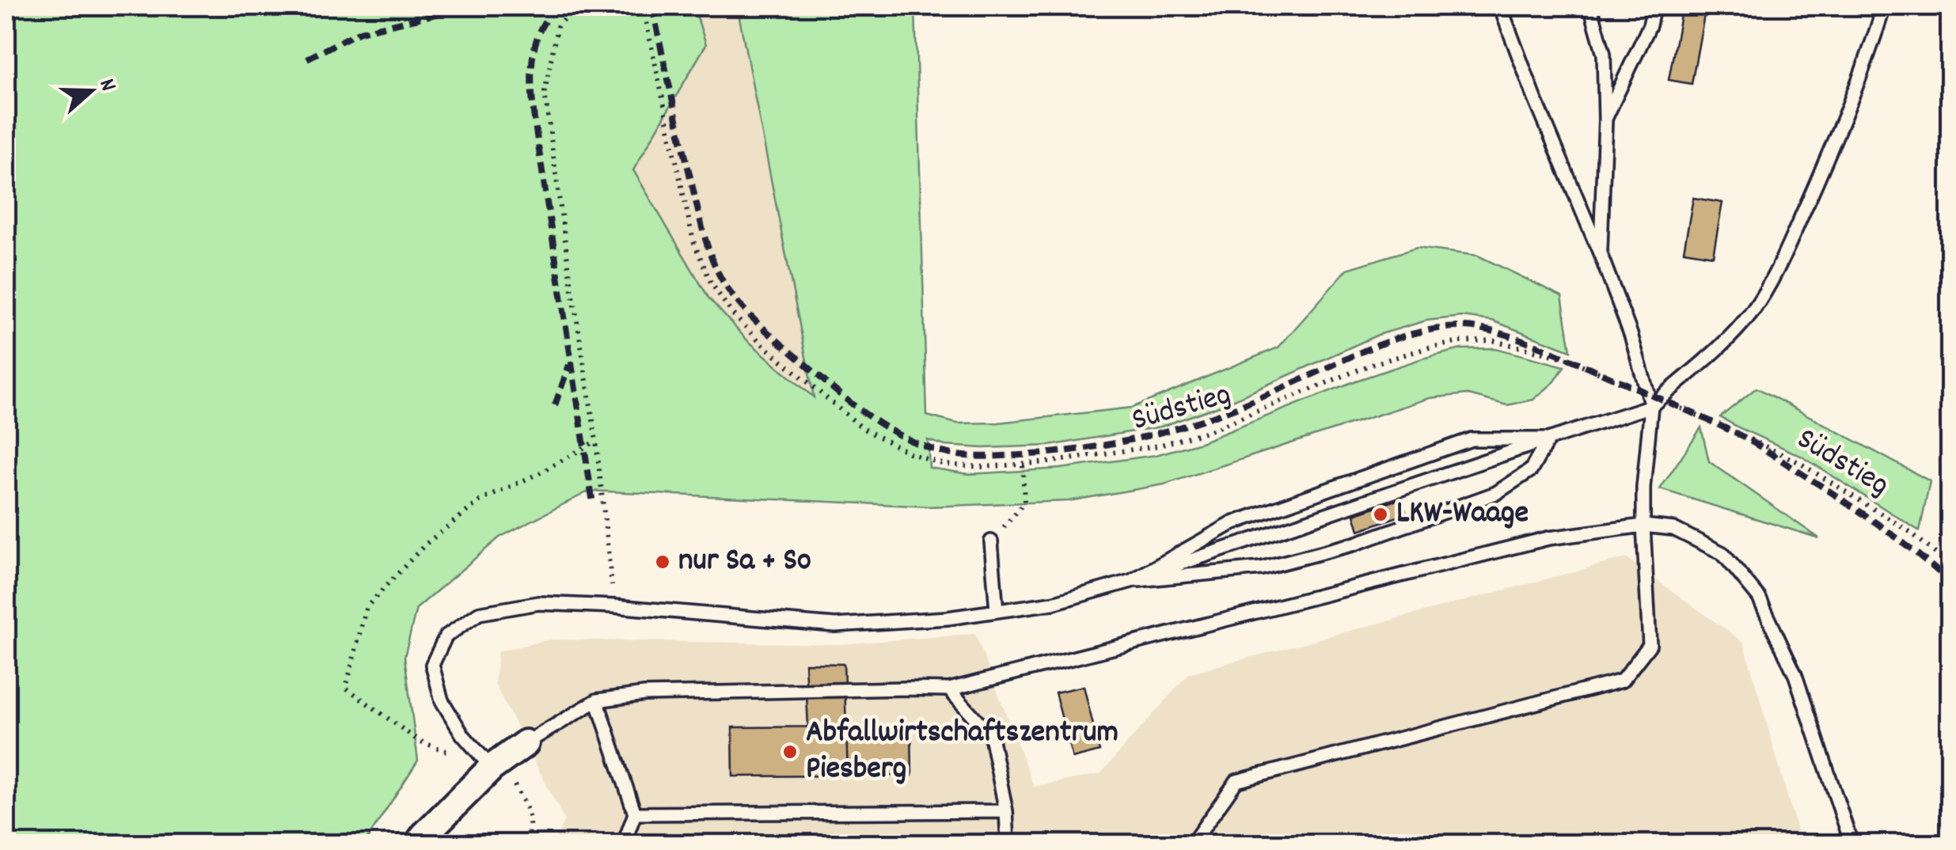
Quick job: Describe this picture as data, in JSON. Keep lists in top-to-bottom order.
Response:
{
  "streets": {
    "path": ["Südstieg"]
  },
  "places": ["LKW-Waage", "nur Sa + So", "Abfallwirtschaftszentrum Piesberg"],
  "north": "right"
}
